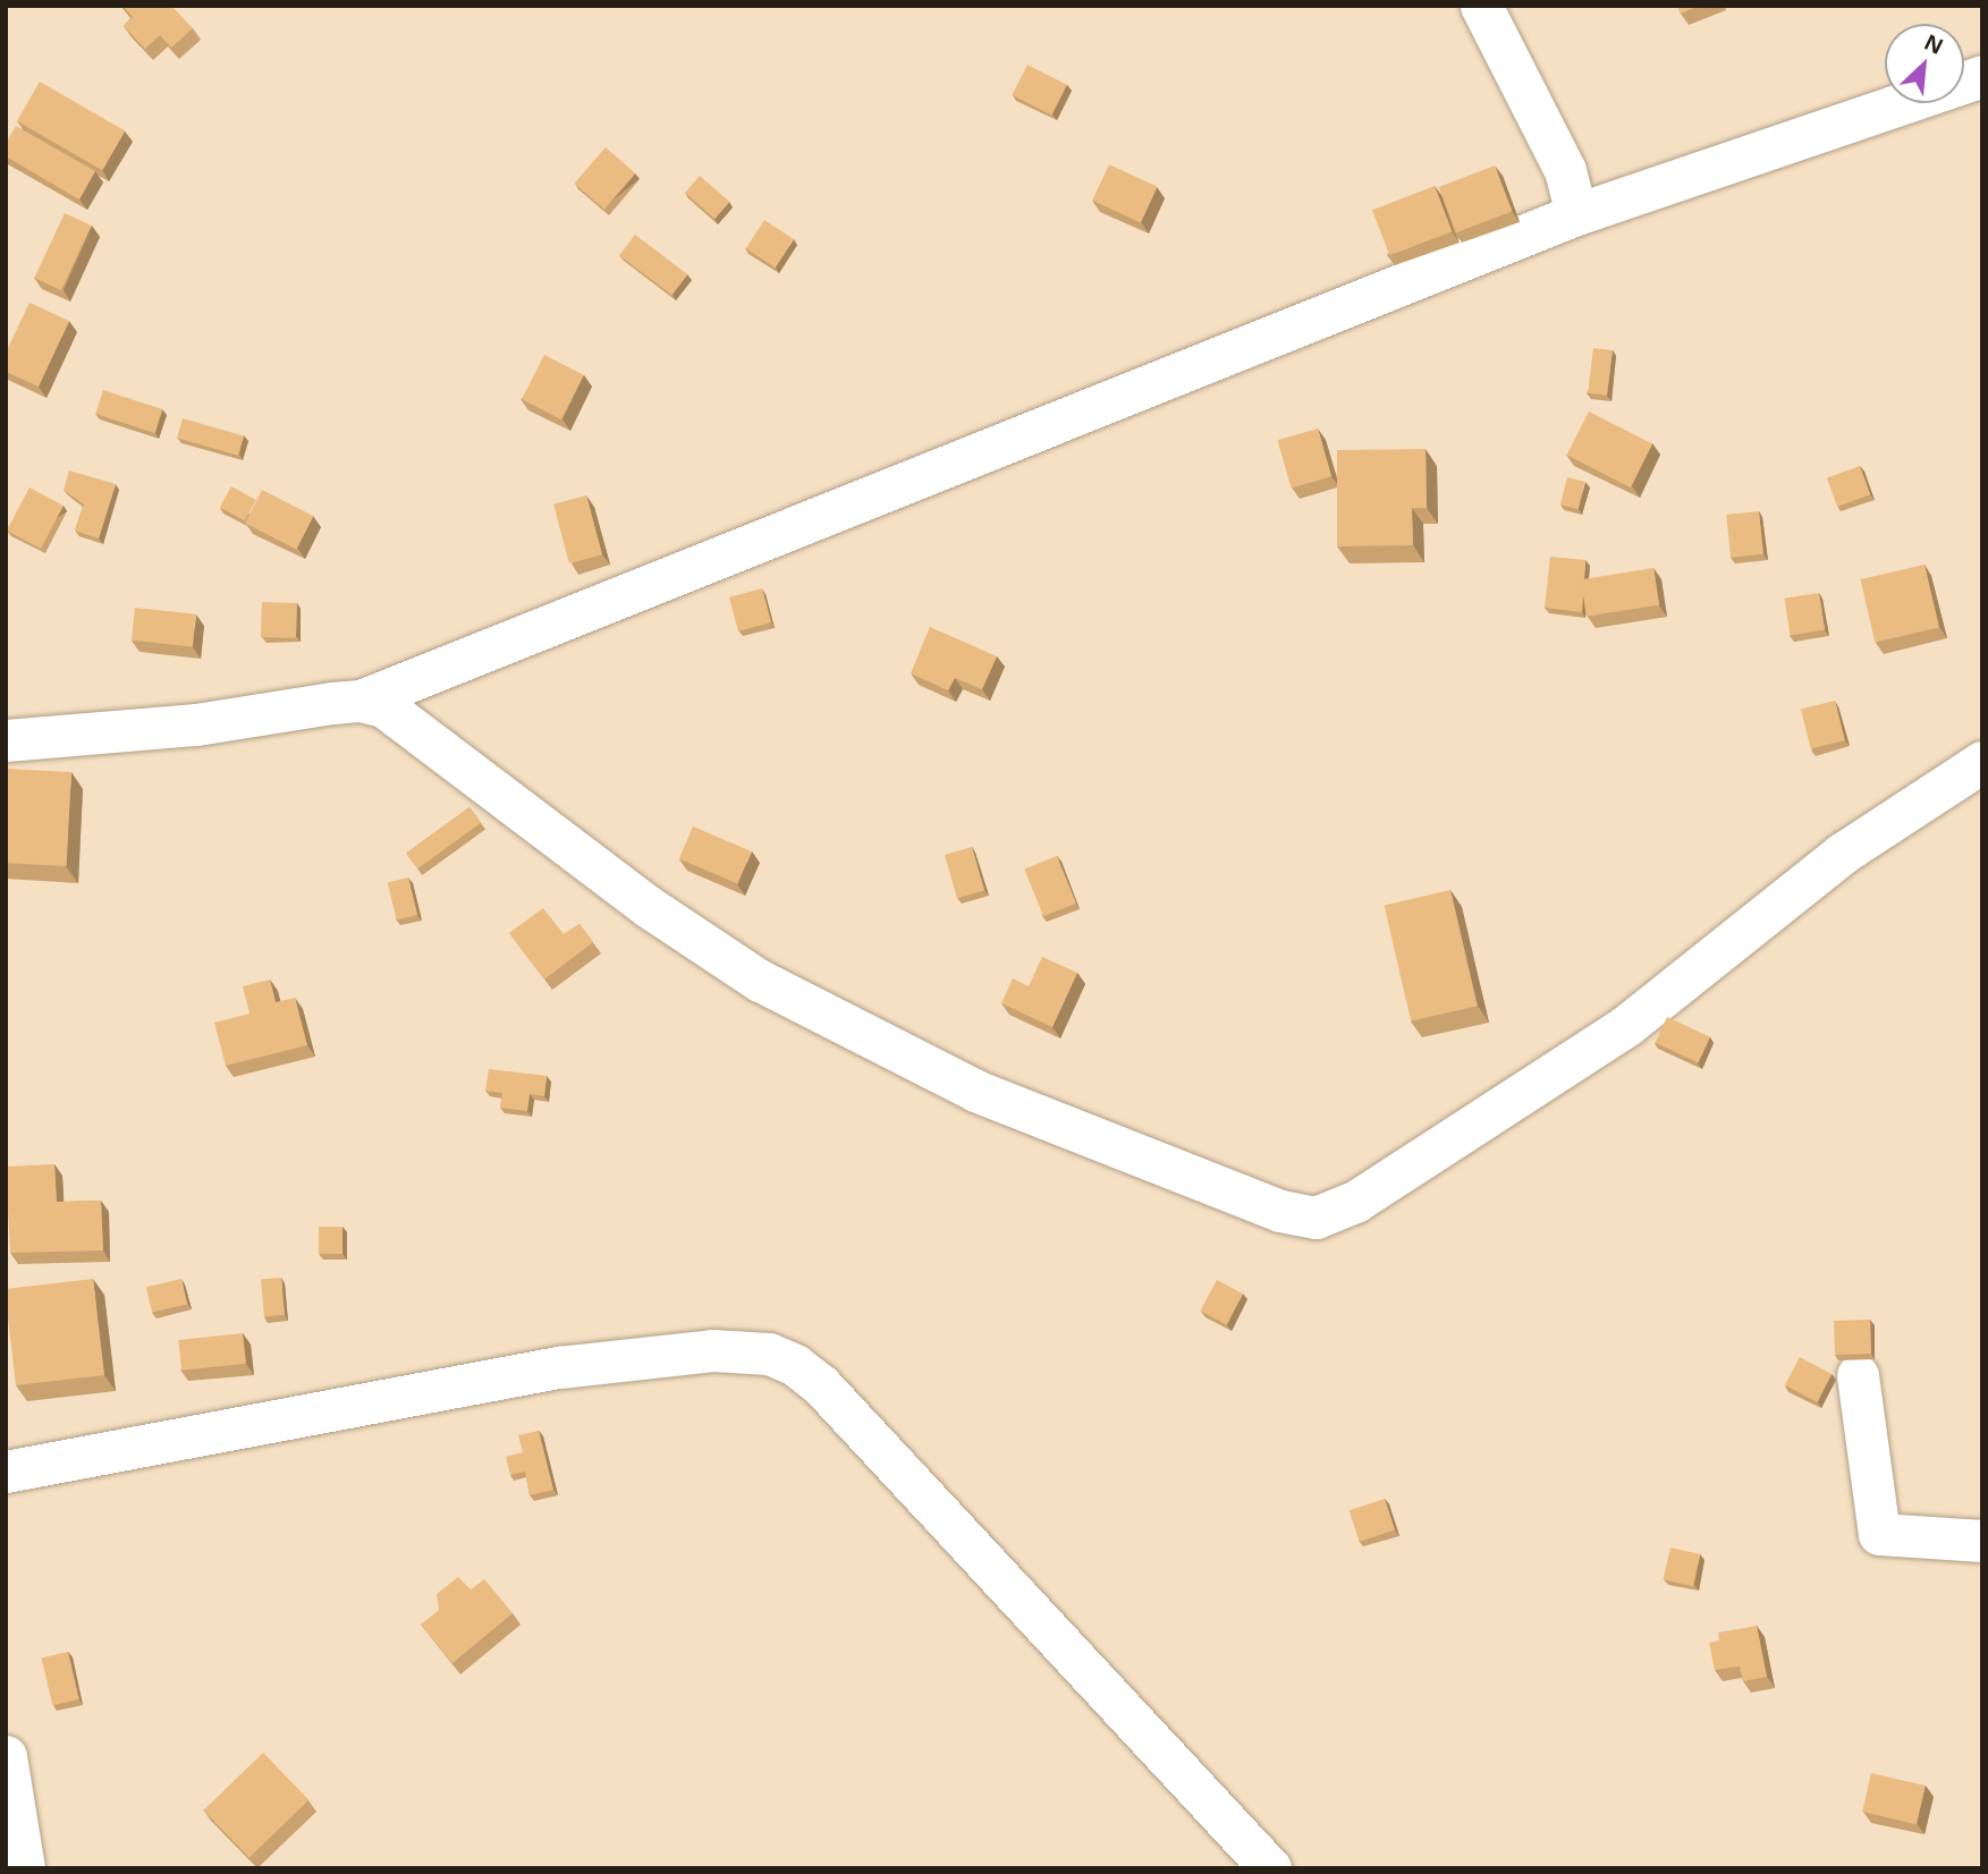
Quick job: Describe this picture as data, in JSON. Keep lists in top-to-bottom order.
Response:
{
  "north": "top right"
}
